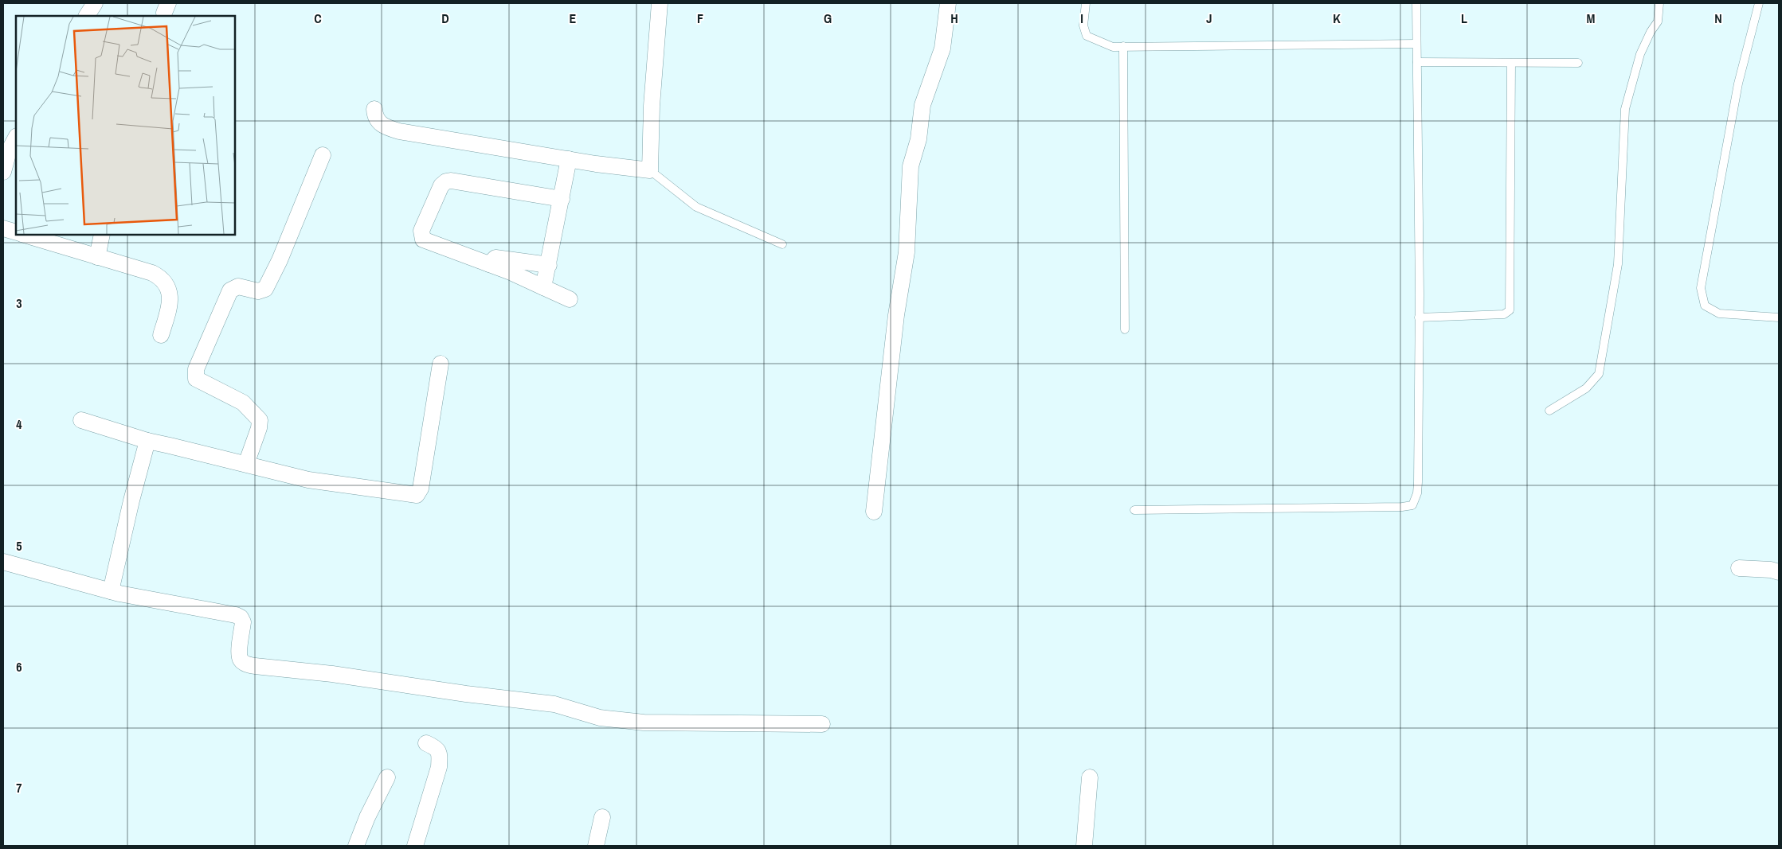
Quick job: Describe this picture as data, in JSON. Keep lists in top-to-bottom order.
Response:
{
  "grid": {
    "columns": [
      "C",
      "D",
      "E",
      "F",
      "G",
      "H",
      "I",
      "J",
      "K",
      "L",
      "M",
      "N"
    ],
    "rows": [
      "3",
      "4",
      "5",
      "6",
      "7"
    ]
  }
}
